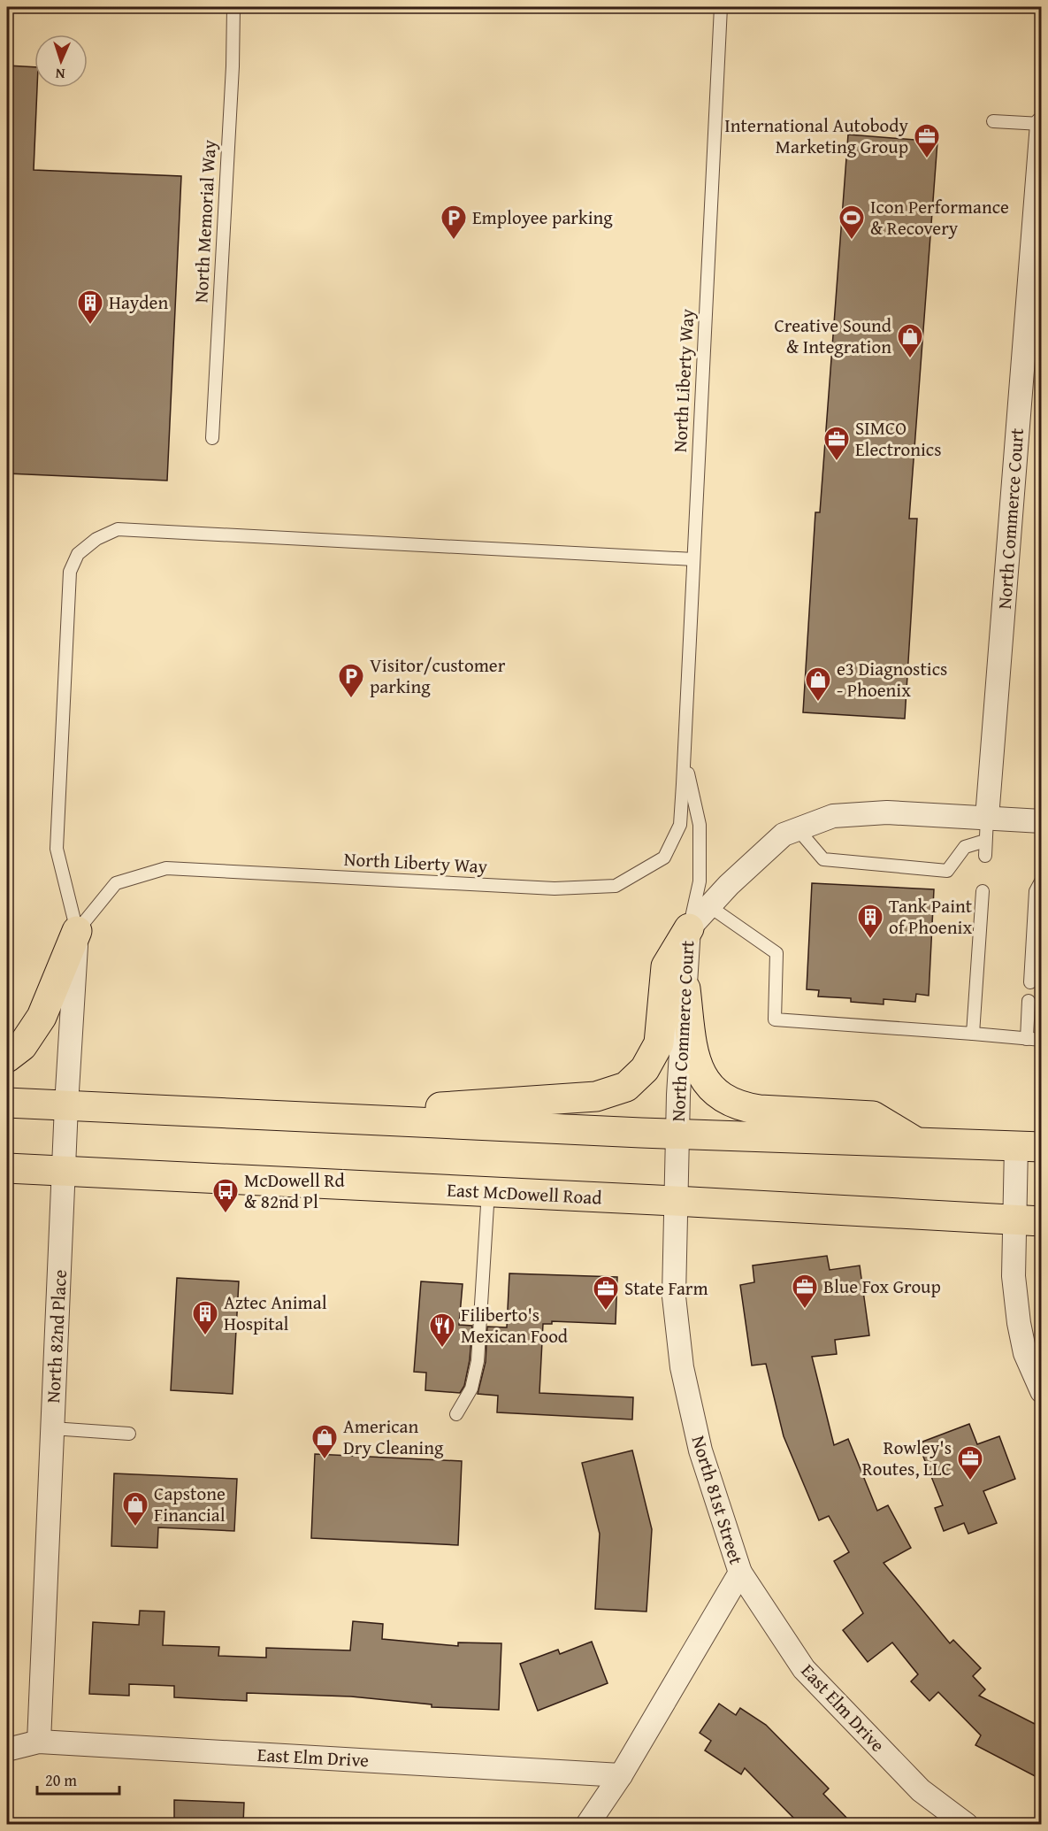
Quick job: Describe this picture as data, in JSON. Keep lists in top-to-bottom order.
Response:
{
  "streets": {
    "main road": ["East McDowell Road"],
    "street": [
      "North Commerce Court",
      "North 82nd Place",
      "North 81st Street",
      "East Elm Drive"
    ],
    "lane": ["North Memorial Way", "North Liberty Way"]
  },
  "crossings": [
    ["North Liberty Way", "North Commerce Court"],
    ["North Liberty Way", "North 82nd Place"],
    ["North Commerce Court", "North 81st Street"],
    ["East McDowell Road", "North 82nd Place"],
    ["East McDowell Road", "North 81st Street"],
    ["North 82nd Place", "East Elm Drive"],
    ["North 81st Street", "East Elm Drive"]
  ],
  "places": {
    "office": [
      "International Autobody Marketing Group",
      "SIMCO Electronics",
      "Blue Fox Group",
      "State Farm",
      "Rowley's Routes, LLC"
    ],
    "parking": ["Employee parking", "Visitor/customer parking"],
    "sports": ["Icon Performance & Recovery"],
    "building": ["Hayden", "Tank Paint of Phoenix", "Aztec Animal Hospital"],
    "shop": [
      "Creative Sound & Integration",
      "e3 Diagnostics - Phoenix",
      "American Dry Cleaning",
      "Capstone Financial"
    ],
    "bus stop": ["McDowell Rd & 82nd Pl"],
    "restaurant": ["Filiberto's Mexican Food"]
  },
  "scale_bar": "20 m",
  "north": "bottom"
}
